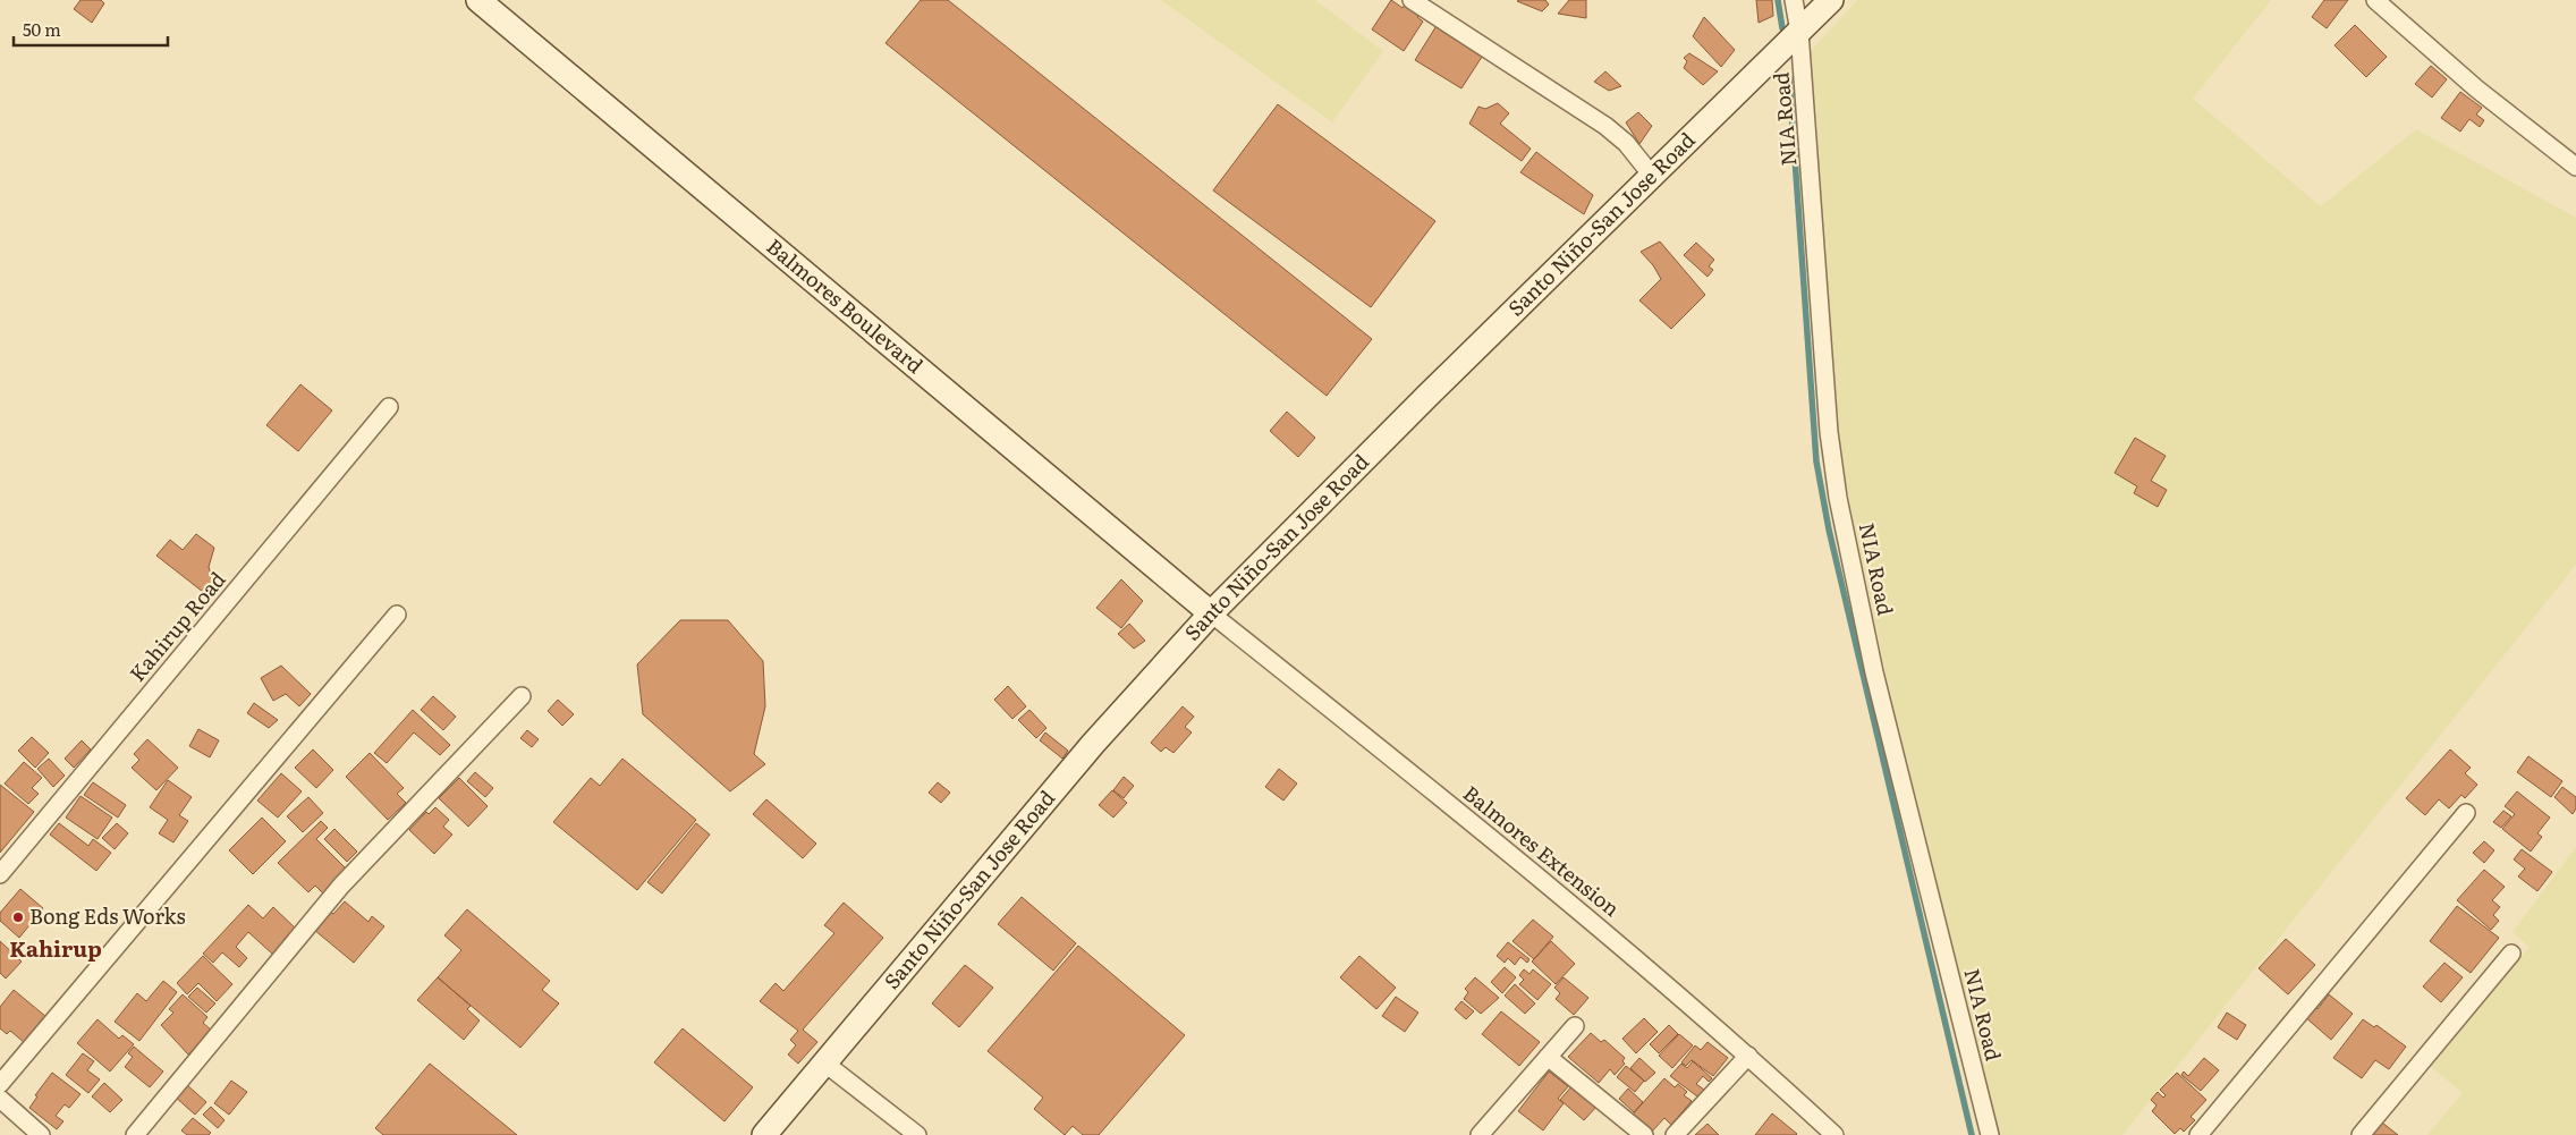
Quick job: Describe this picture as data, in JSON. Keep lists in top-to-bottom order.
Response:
{
  "streets": {
    "main road": ["Santo Niño-San Jose Road", "Balmores Boulevard"],
    "street": ["NIA Road", "Kahirup Road", "Balmores Extension"]
  },
  "crossings": [
    ["NIA Road", "Santo Niño-San Jose Road"],
    ["Santo Niño-San Jose Road", "Balmores Boulevard"],
    ["Santo Niño-San Jose Road", "Balmores Extension"],
    ["Balmores Boulevard", "Balmores Extension"]
  ],
  "districts": ["Kahirup"],
  "places": ["Bong Eds Works"],
  "scale_bar": "50 m"
}
